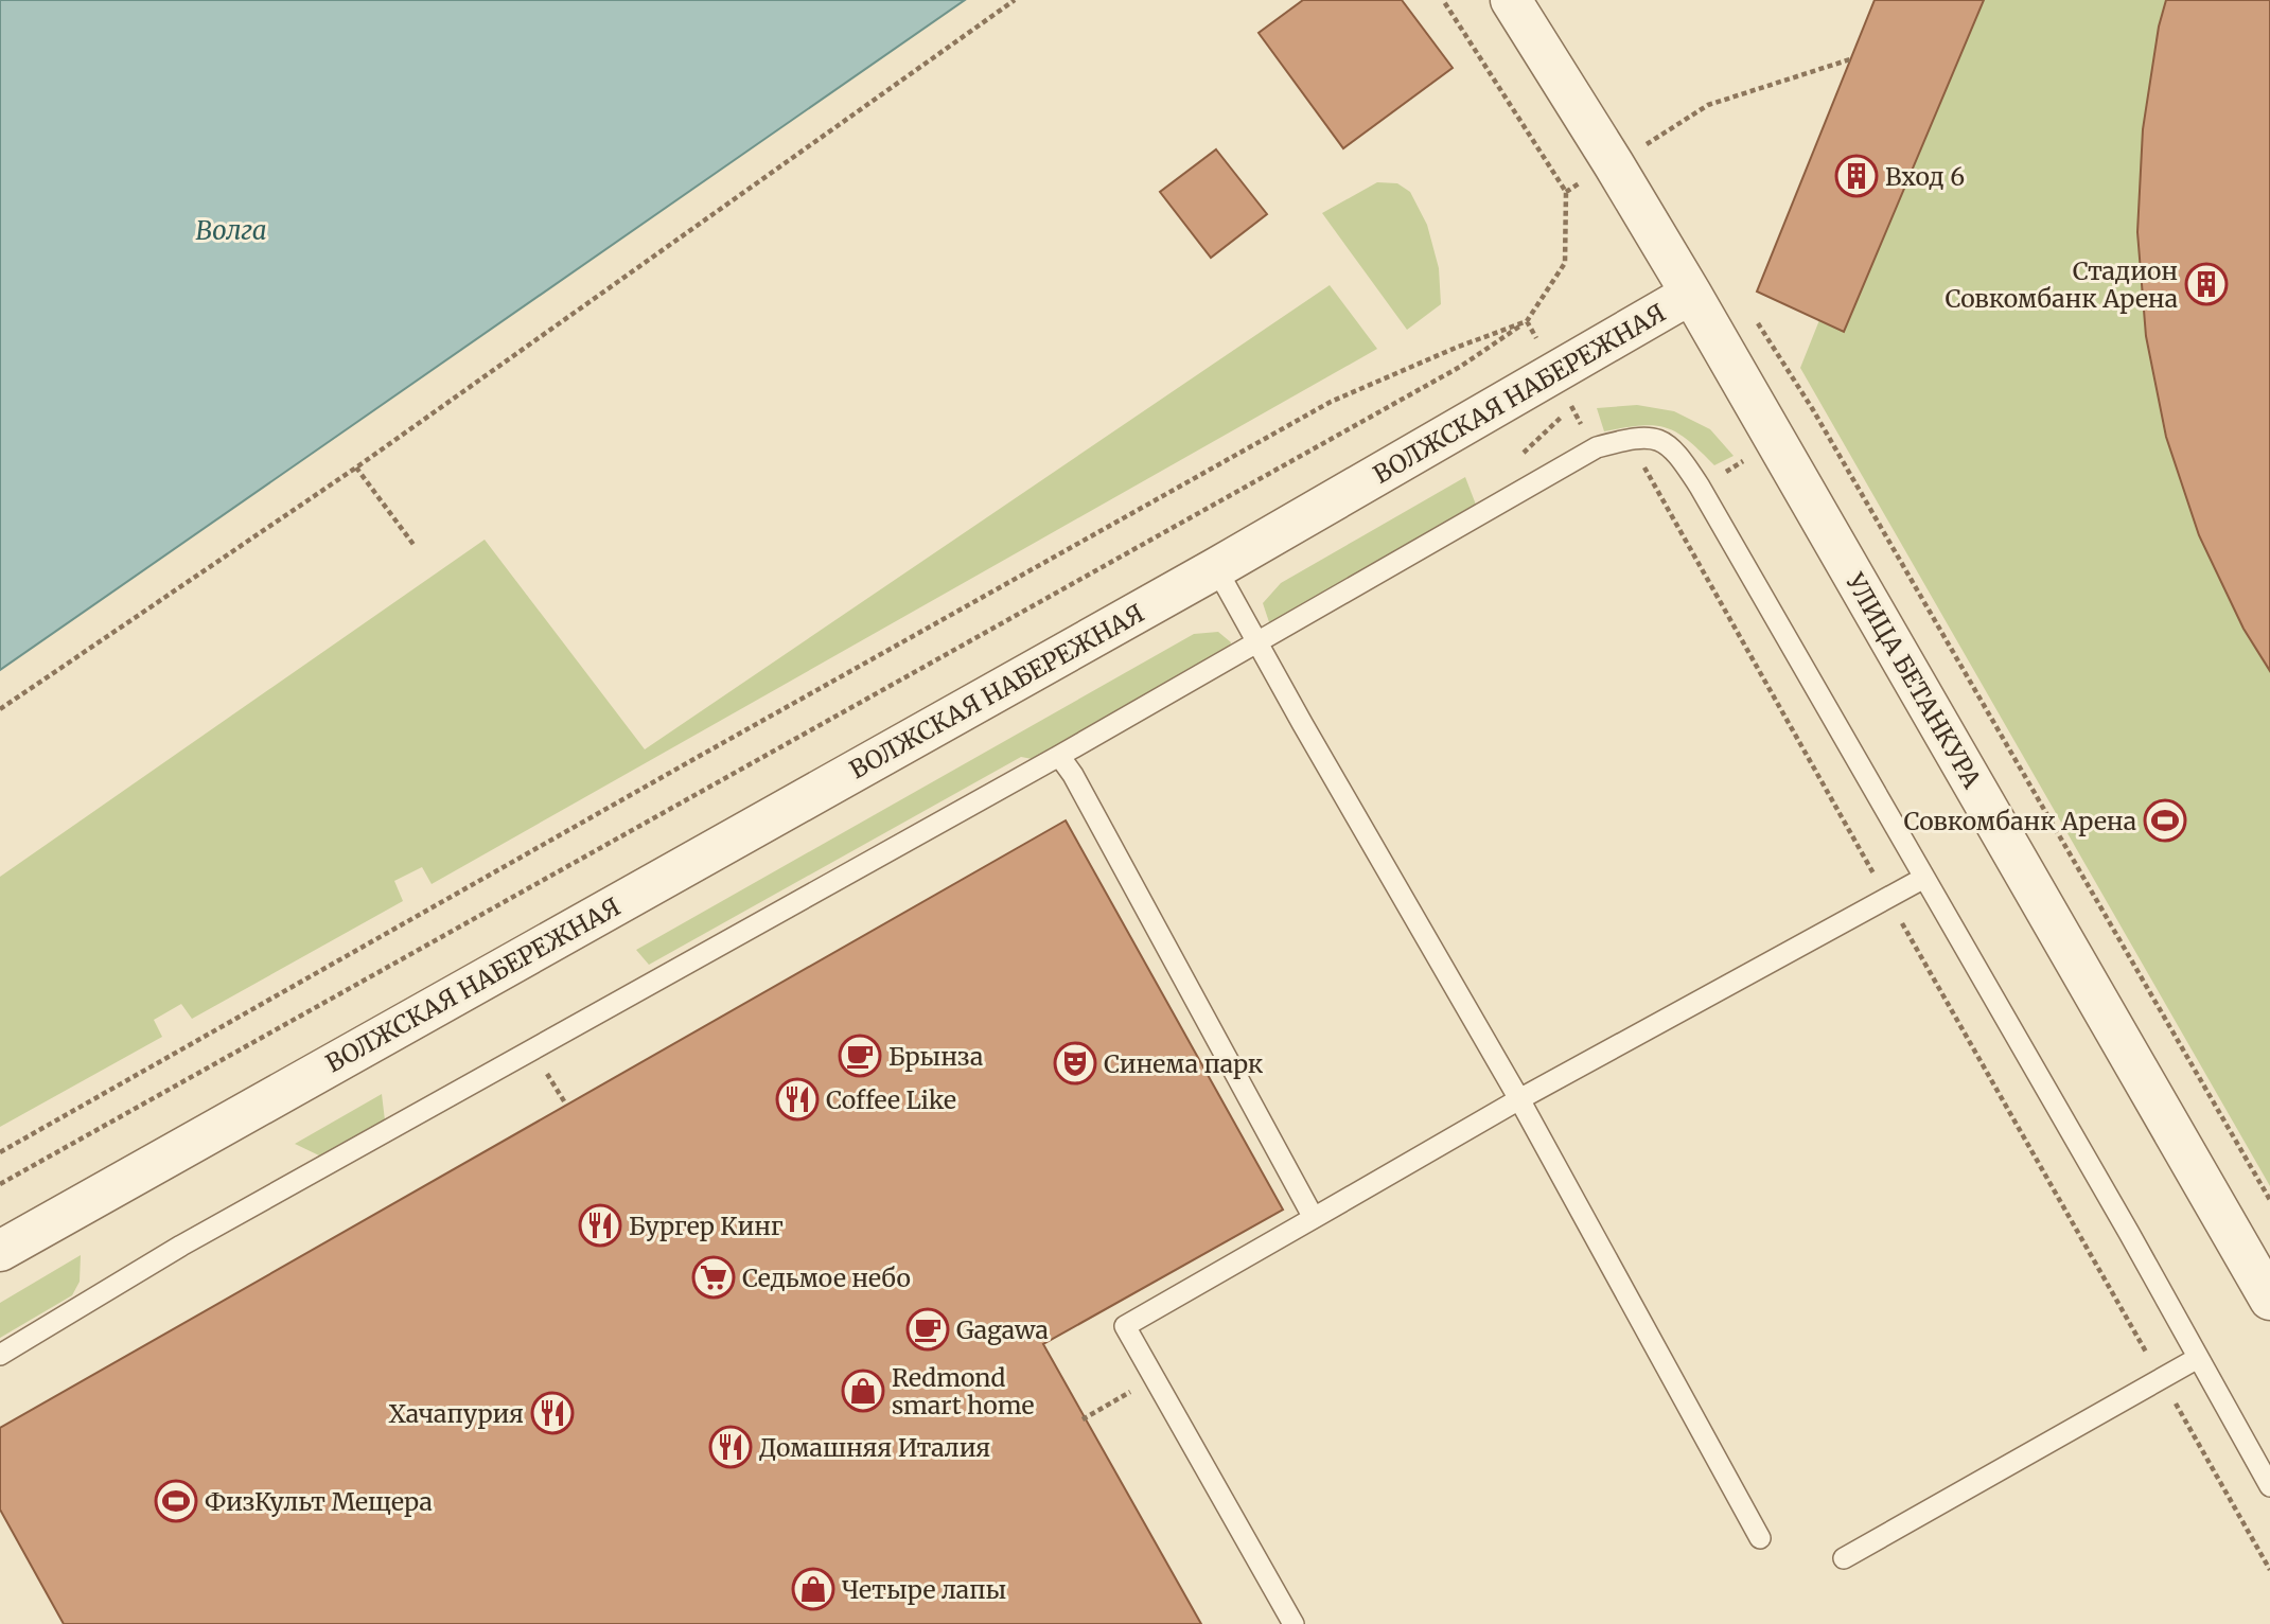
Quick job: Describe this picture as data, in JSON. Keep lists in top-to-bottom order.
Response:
{
  "streets": {
    "street": ["ВОЛЖСКАЯ НАБЕРЕЖНАЯ", "УЛИЦА БЕТАНКУРА"]
  },
  "crossings": [
    ["ВОЛЖСКАЯ НАБЕРЕЖНАЯ", "УЛИЦА БЕТАНКУРА"]
  ],
  "water": ["Волга"],
  "places": {
    "building": ["Вход 6", "Стадион Совкомбанк Арена"],
    "sports": ["Совкомбанк Арена", "ФизКульт Мещера"],
    "cafe": ["Брынза", "Gagawa"],
    "theatre": ["Синема парк"],
    "restaurant": [
      "Coffee Like",
      "Бургер Кинг",
      "Хачапурия",
      "Домашняя Италия"
    ],
    "supermarket": ["Седьмое небо"],
    "shop": ["Redmond smart home", "Четыре лапы"]
  }
}
